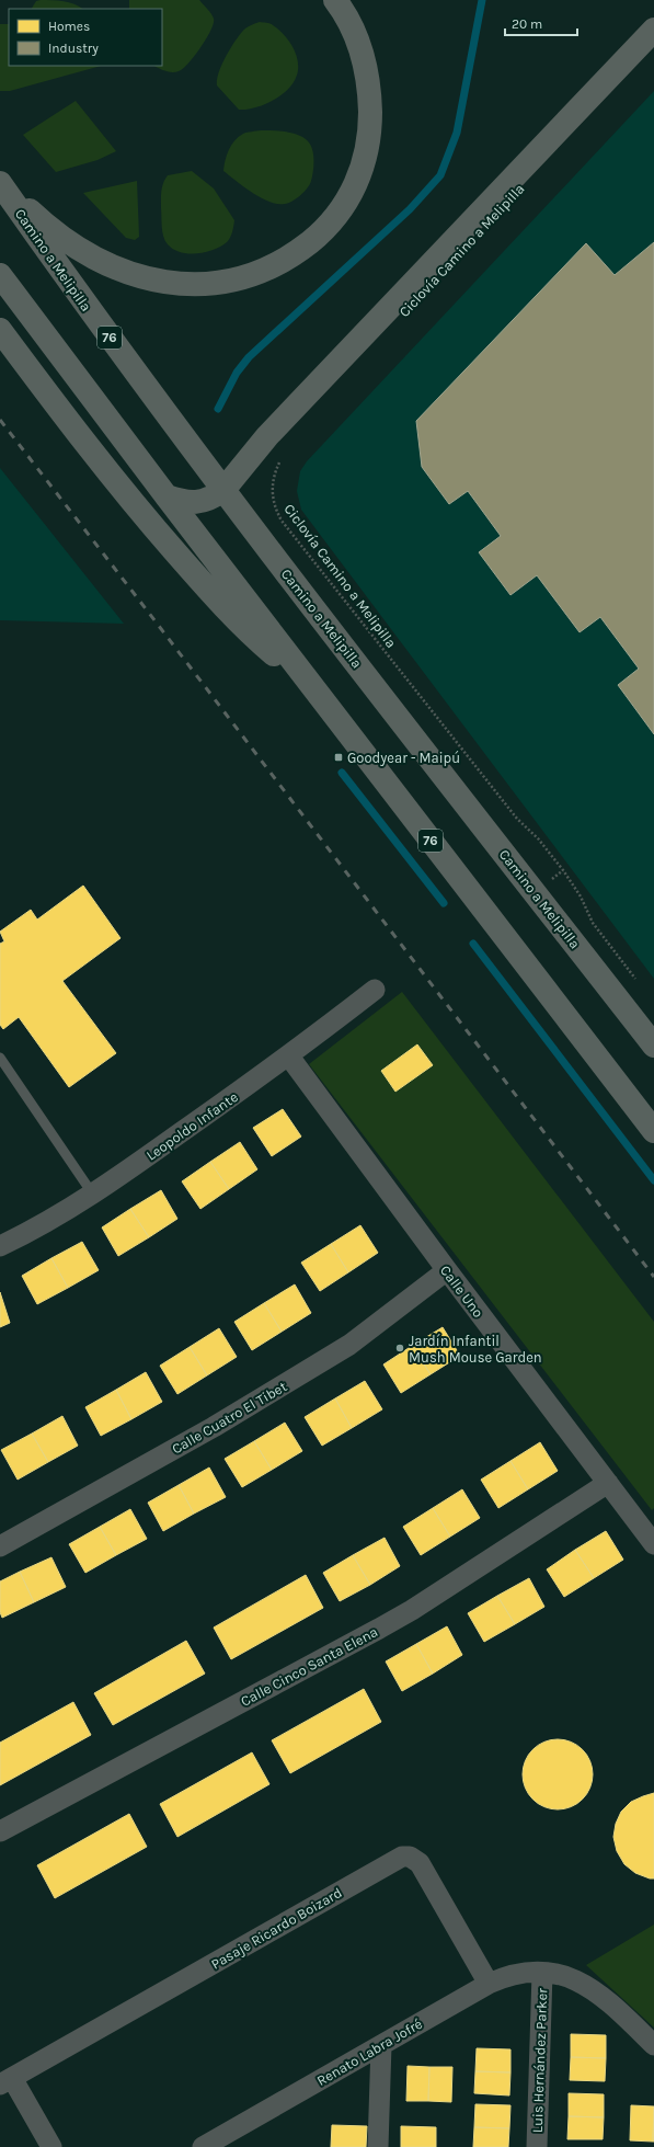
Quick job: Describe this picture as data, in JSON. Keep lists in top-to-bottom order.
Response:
{
  "streets": {
    "main road": ["Camino a Melipilla", "76"],
    "street": [
      "Leopoldo Infante",
      "Calle Uno",
      "Calle Cuatro El Tibet",
      "Calle Cinco Santa Elena",
      "Pasaje Ricardo Boizard",
      "Renato Labra Jofré",
      "Luis Hernández Parker"
    ],
    "path": ["Ciclovía Camino a Melipilla"]
  },
  "crossings": [
    ["Leopoldo Infante", "Calle Uno"],
    ["Calle Uno", "Calle Cuatro El Tibet"],
    ["Calle Uno", "Calle Cinco Santa Elena"],
    ["Pasaje Ricardo Boizard", "Renato Labra Jofré"],
    ["Renato Labra Jofré", "Luis Hernández Parker"]
  ],
  "places": {
    "transit": ["Goodyear - Maipú"],
    "other": ["Jardín Infantil Mush Mouse Garden"]
  },
  "legend": ["Homes", "Industry"],
  "scale_bar": "20 m"
}
